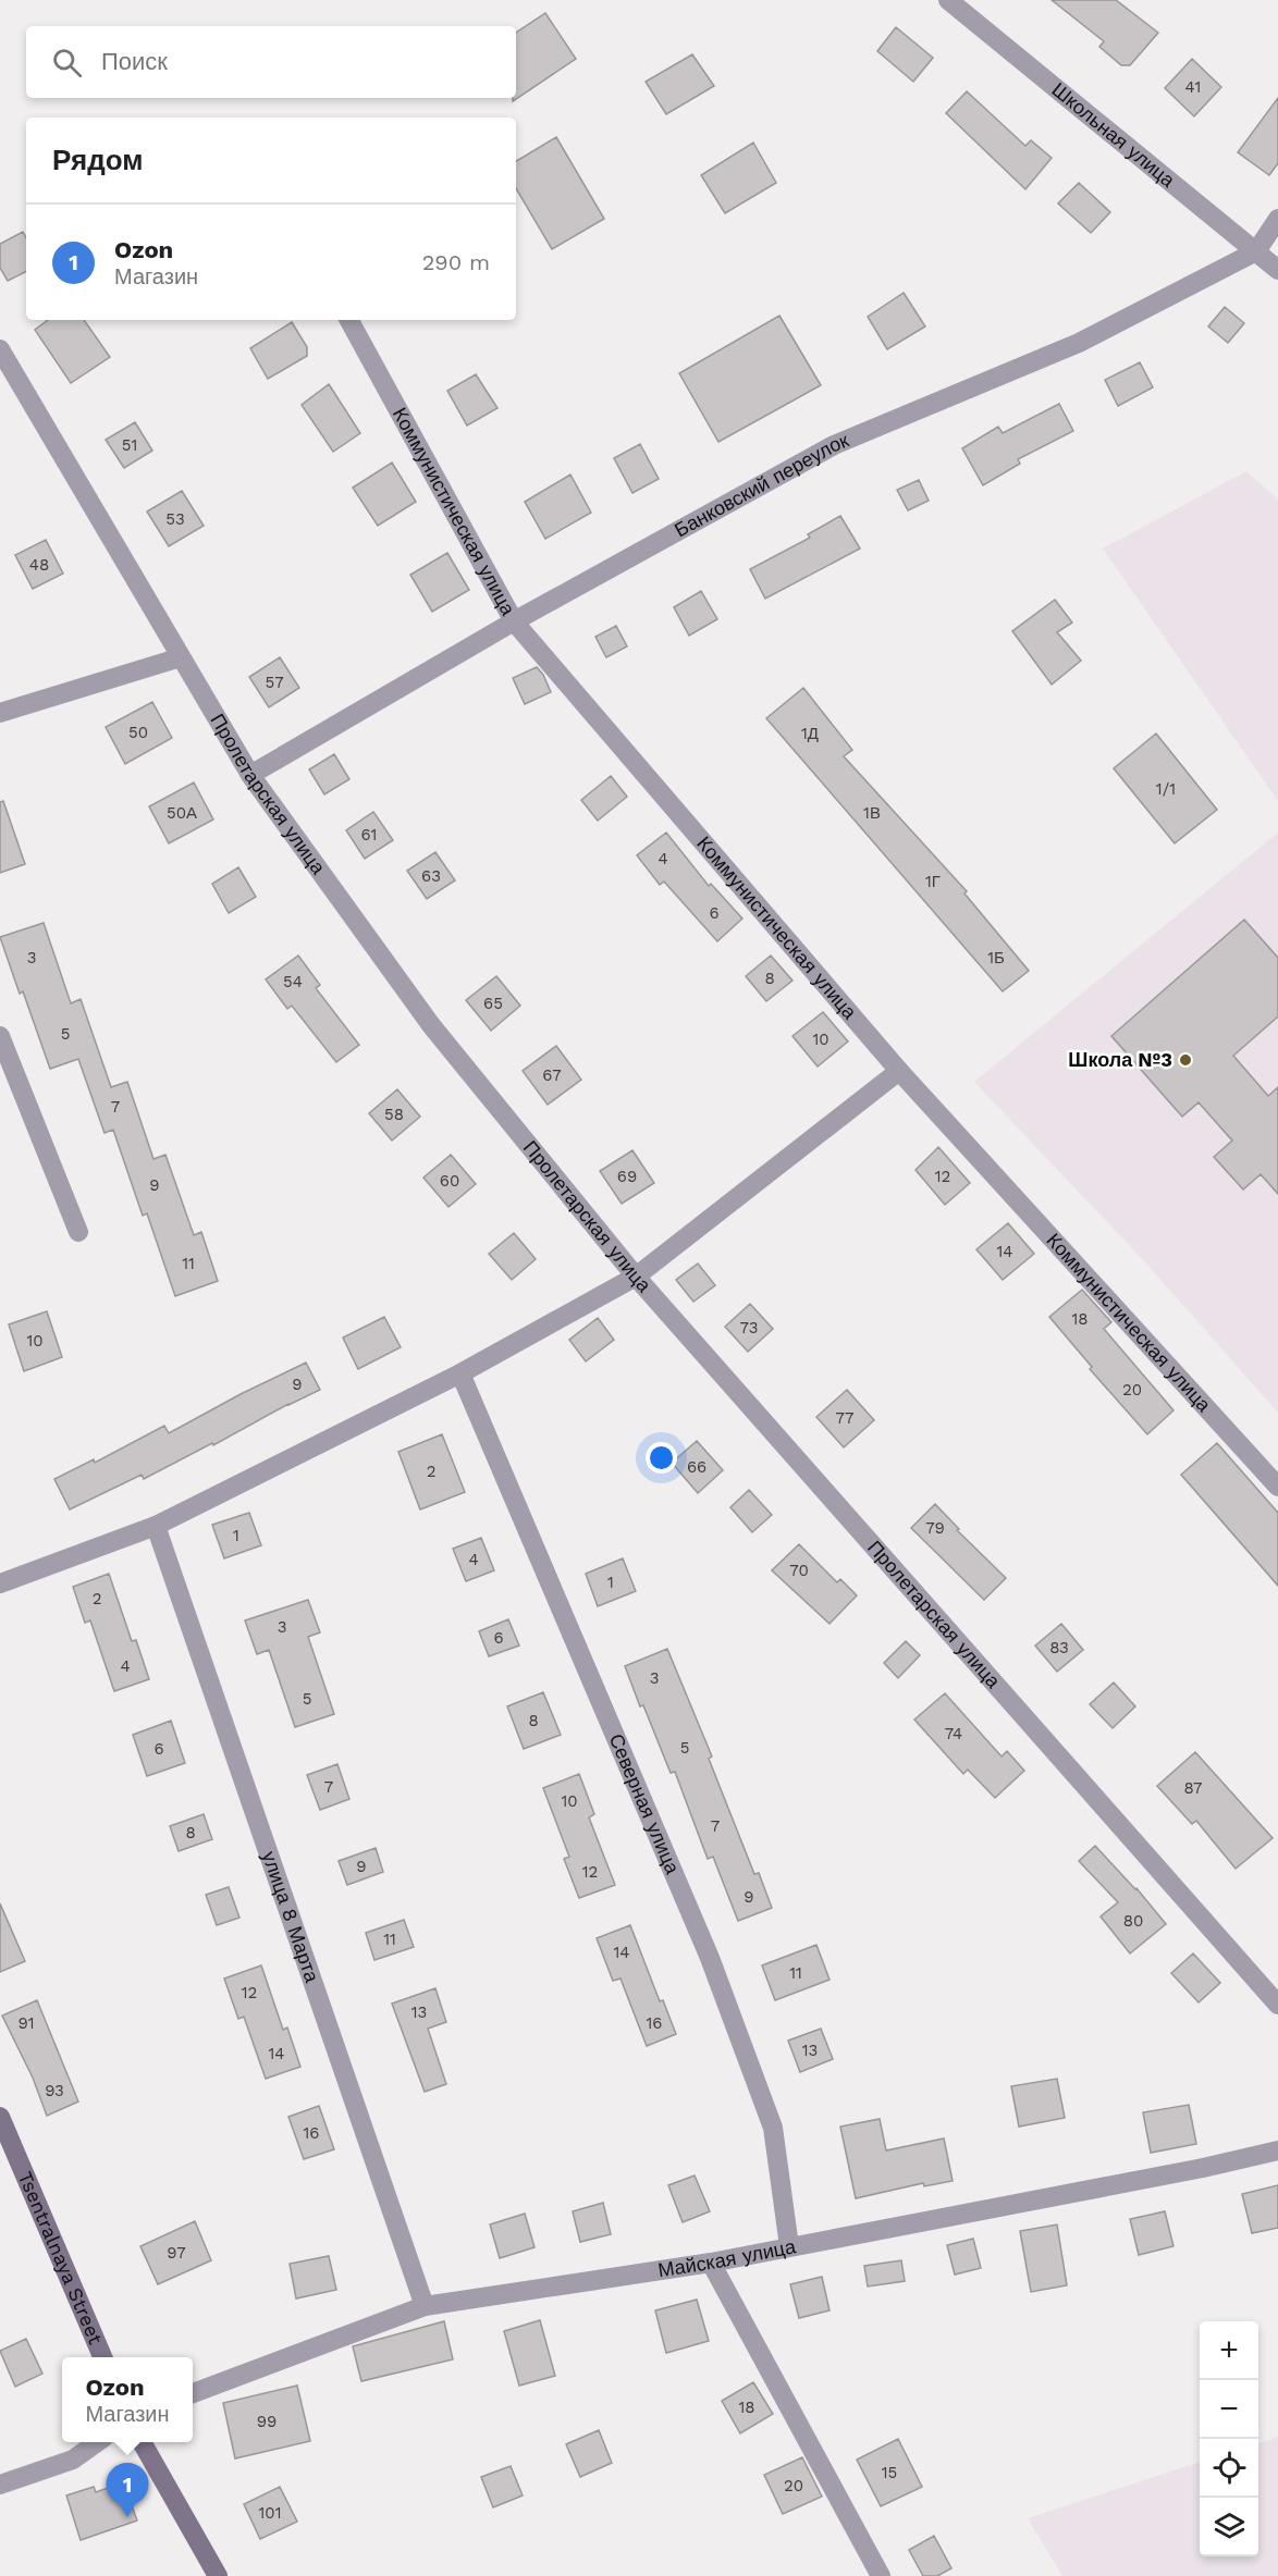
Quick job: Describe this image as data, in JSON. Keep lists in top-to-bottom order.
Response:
{
  "streets": {
    "main road": ["Tsentralnaya Street"],
    "street": [
      "Школьная улица",
      "Банковский переулок",
      "Коммунистическая улица",
      "Пролетарская улица",
      "Северная улица",
      "улица 8 Марта",
      "Майская улица"
    ]
  },
  "crossings": [
    ["Школьная улица", "Банковский переулок"],
    ["Банковский переулок", "Коммунистическая улица"],
    ["Банковский переулок", "Пролетарская улица"],
    ["Северная улица", "Майская улица"],
    ["улица 8 Марта", "Майская улица"]
  ],
  "places": ["Школа №3"],
  "house_numbers": [
    "41",
    "51",
    "53",
    "48",
    "57",
    "50",
    "1Д",
    "1/1",
    "50А",
    "1В",
    "61",
    "4",
    "63",
    "1Г",
    "6",
    "3",
    "1Б",
    "8",
    "54",
    "65",
    "5",
    "10",
    "67",
    "7",
    "58",
    "69",
    "12",
    "60",
    "9",
    "14",
    "11",
    "18",
    "73",
    "10",
    "9",
    "20",
    "77",
    "66",
    "2",
    "79",
    "1",
    "4",
    "70",
    "1",
    "2",
    "3",
    "6",
    "83",
    "4",
    "3",
    "5",
    "8",
    "74",
    "5",
    "6",
    "7",
    "87",
    "10",
    "7",
    "8",
    "9",
    "12",
    "9",
    "80",
    "11",
    "14",
    "11",
    "12",
    "13",
    "91",
    "16",
    "13",
    "14",
    "93",
    "16",
    "97",
    "18",
    "99",
    "15",
    "20",
    "101"
  ],
  "page": {
    "search": "Поиск",
    "heading": "Рядом",
    "list": [
      {
        "mark": "1",
        "name": "Ozon",
        "note": "Магазин",
        "value": "290 m"
      }
    ],
    "map_buttons": ["+", "−"],
    "popup": ["Ozon", "Магазин"],
    "pins": "1"
  }
}
